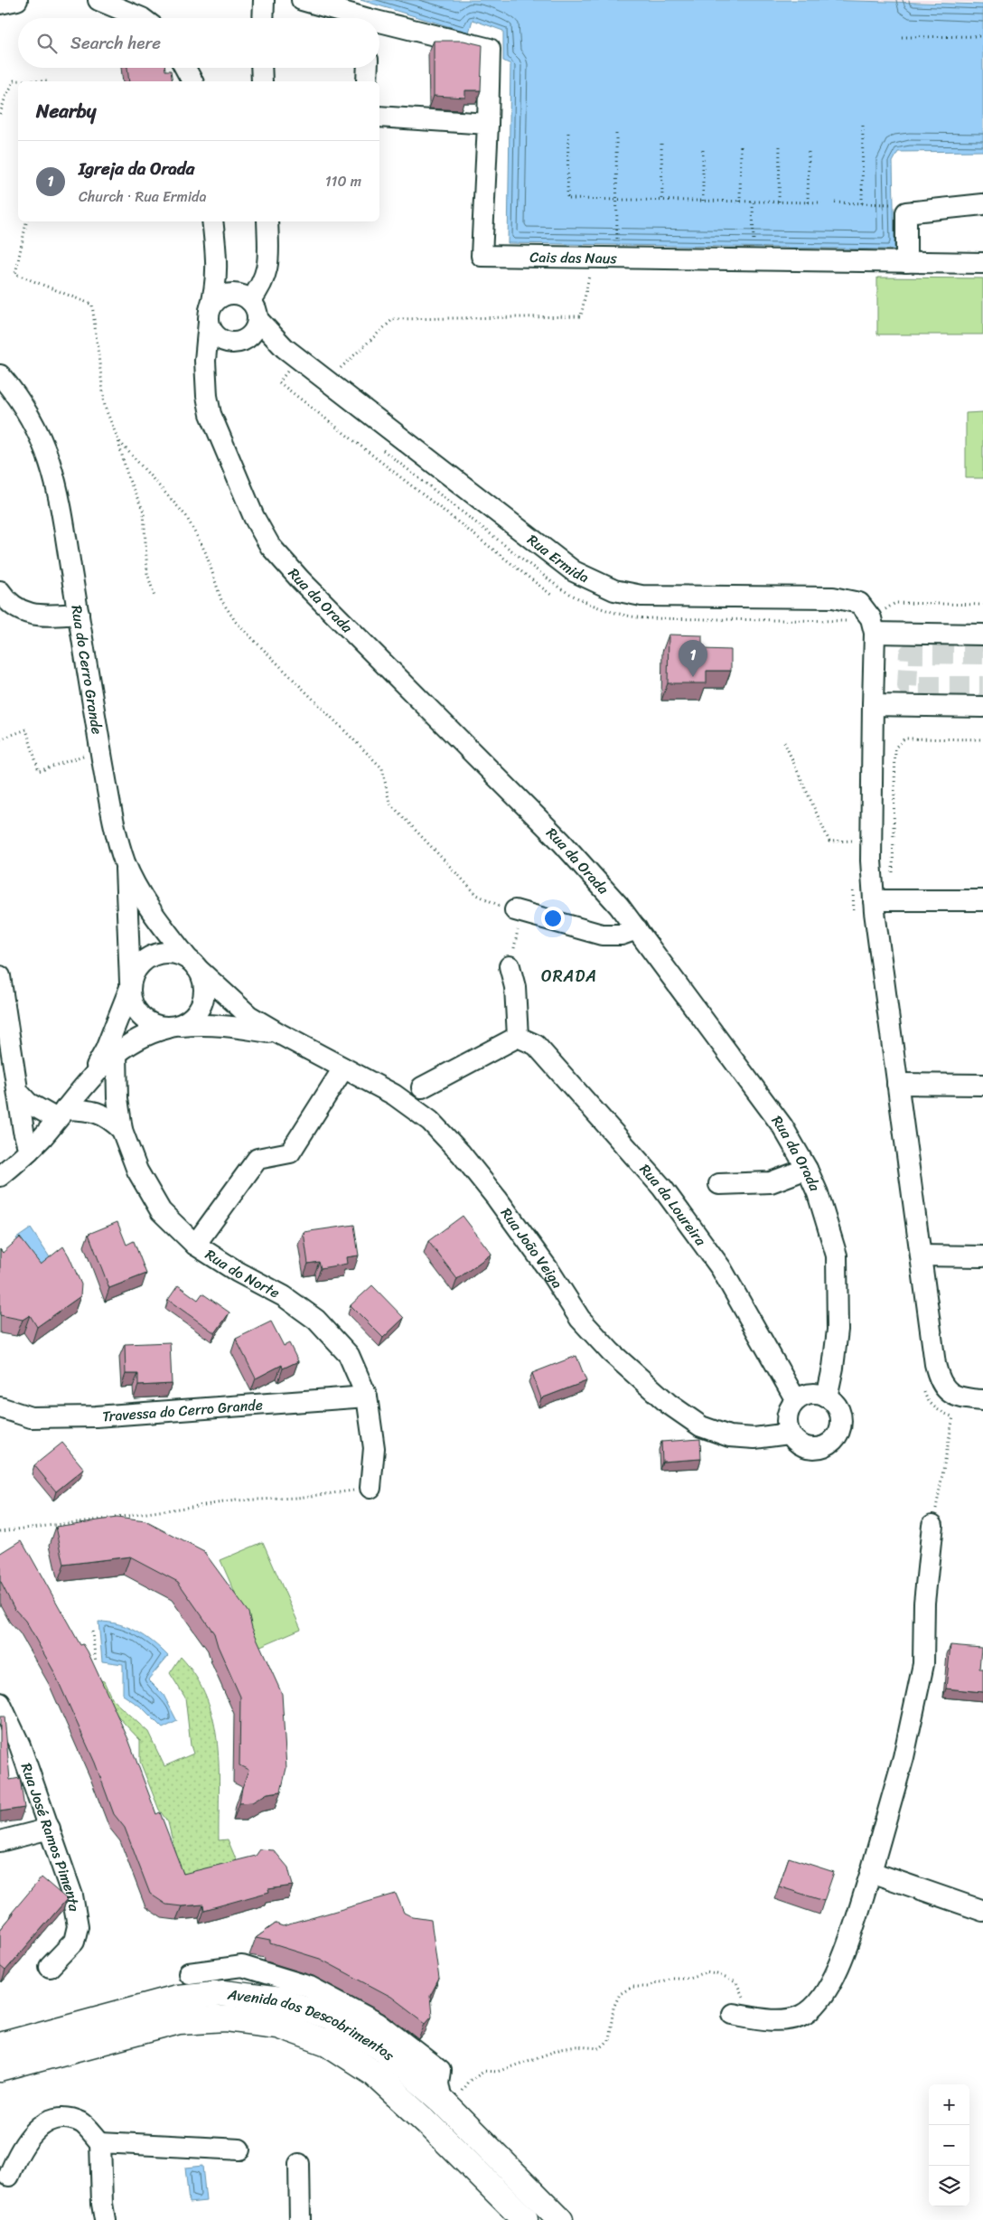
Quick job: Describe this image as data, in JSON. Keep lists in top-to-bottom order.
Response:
{
  "streets": {
    "main road": ["Avenida dos Descobrimentos"],
    "street": [
      "Cais das Naus",
      "Rua Ermida",
      "Rua da Orada",
      "Rua do Cerro Grande",
      "Rua da Loureira",
      "Rua João Veiga",
      "Rua do Norte",
      "Travessa do Cerro Grande",
      "Rua José Ramos Pimenta"
    ]
  },
  "crossings": [
    ["Rua da Orada", "Rua da Loureira"],
    ["Rua da Orada", "Rua João Veiga"],
    ["Rua do Cerro Grande", "Rua João Veiga"],
    ["Rua da Loureira", "Rua João Veiga"],
    ["Rua do Norte", "Travessa do Cerro Grande"]
  ],
  "districts": ["ORADA"],
  "page": {
    "search": "Search here",
    "heading": "Nearby",
    "list": [
      {
        "mark": "1",
        "name": "Igreja da Orada",
        "note": "Church · Rua Ermida",
        "value": "110 m"
      }
    ],
    "pins": "1",
    "map_buttons": ["+", "−"]
  }
}
